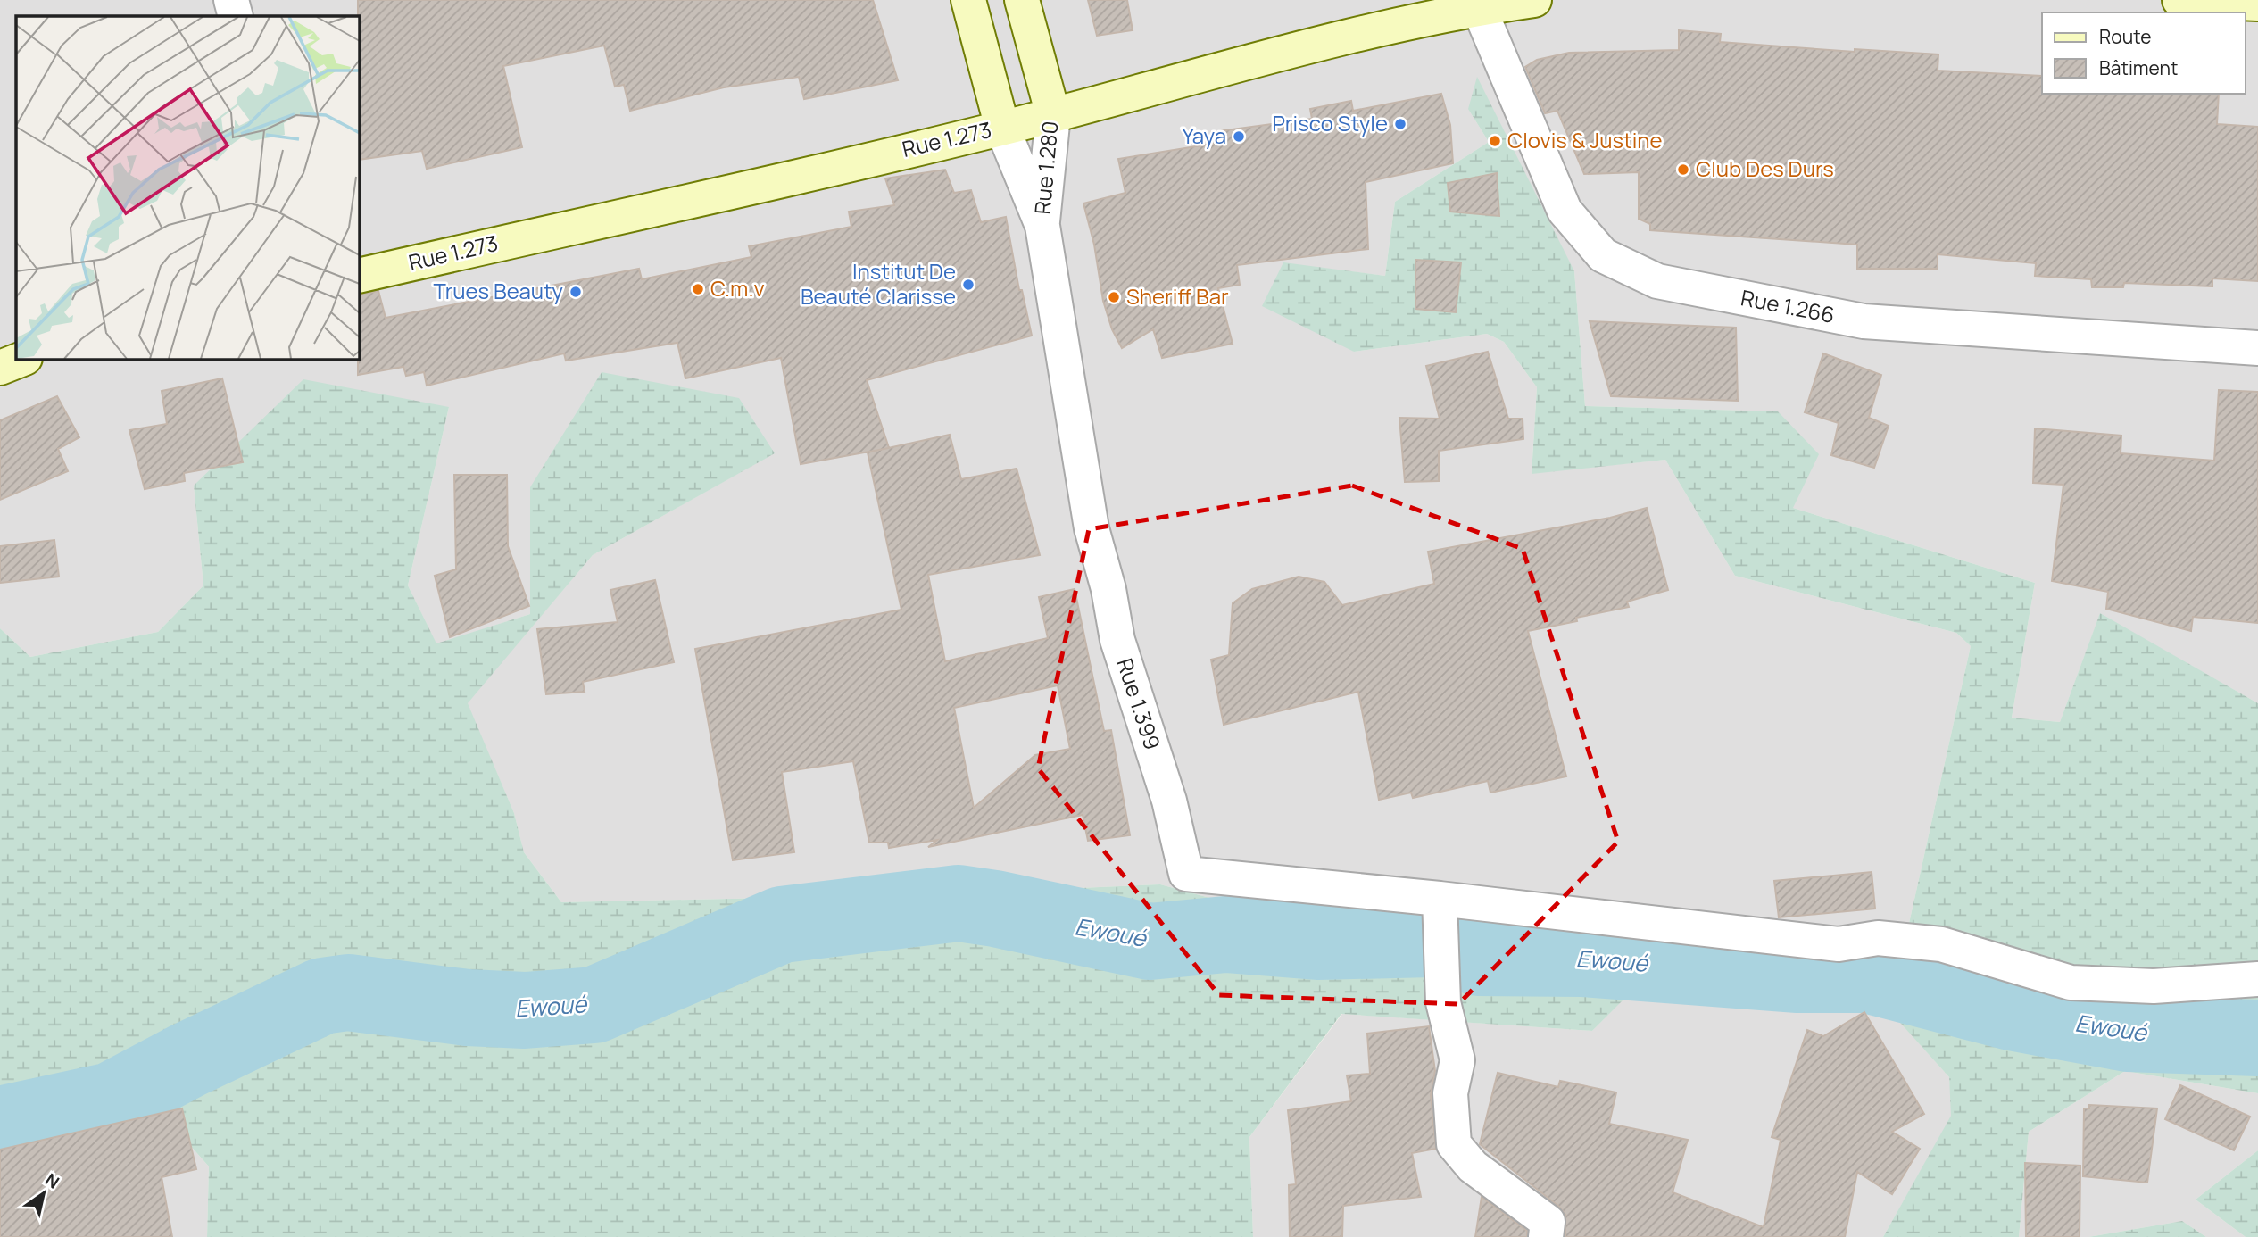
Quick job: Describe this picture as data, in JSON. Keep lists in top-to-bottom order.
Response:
{
  "streets": {
    "main road": ["Rue 1.273", "Rue 1.280"],
    "street": ["Rue 1.266", "Rue 1.399"]
  },
  "crossings": [
    ["Rue 1.273", "Rue 1.280"],
    ["Rue 1.273", "Rue 1.266"],
    ["Rue 1.273", "Rue 1.399"],
    ["Rue 1.280", "Rue 1.399"]
  ],
  "water": ["Ewoué"],
  "places": [
    "Prisco Style",
    "Yaya",
    "Clovis & Justine",
    "Club Des Durs",
    "Institut De Beauté Clarisse",
    "C.m.v",
    "Trues Beauty",
    "Sheriff Bar"
  ],
  "legend": ["Route", "Bâtiment"],
  "north": "top right"
}
